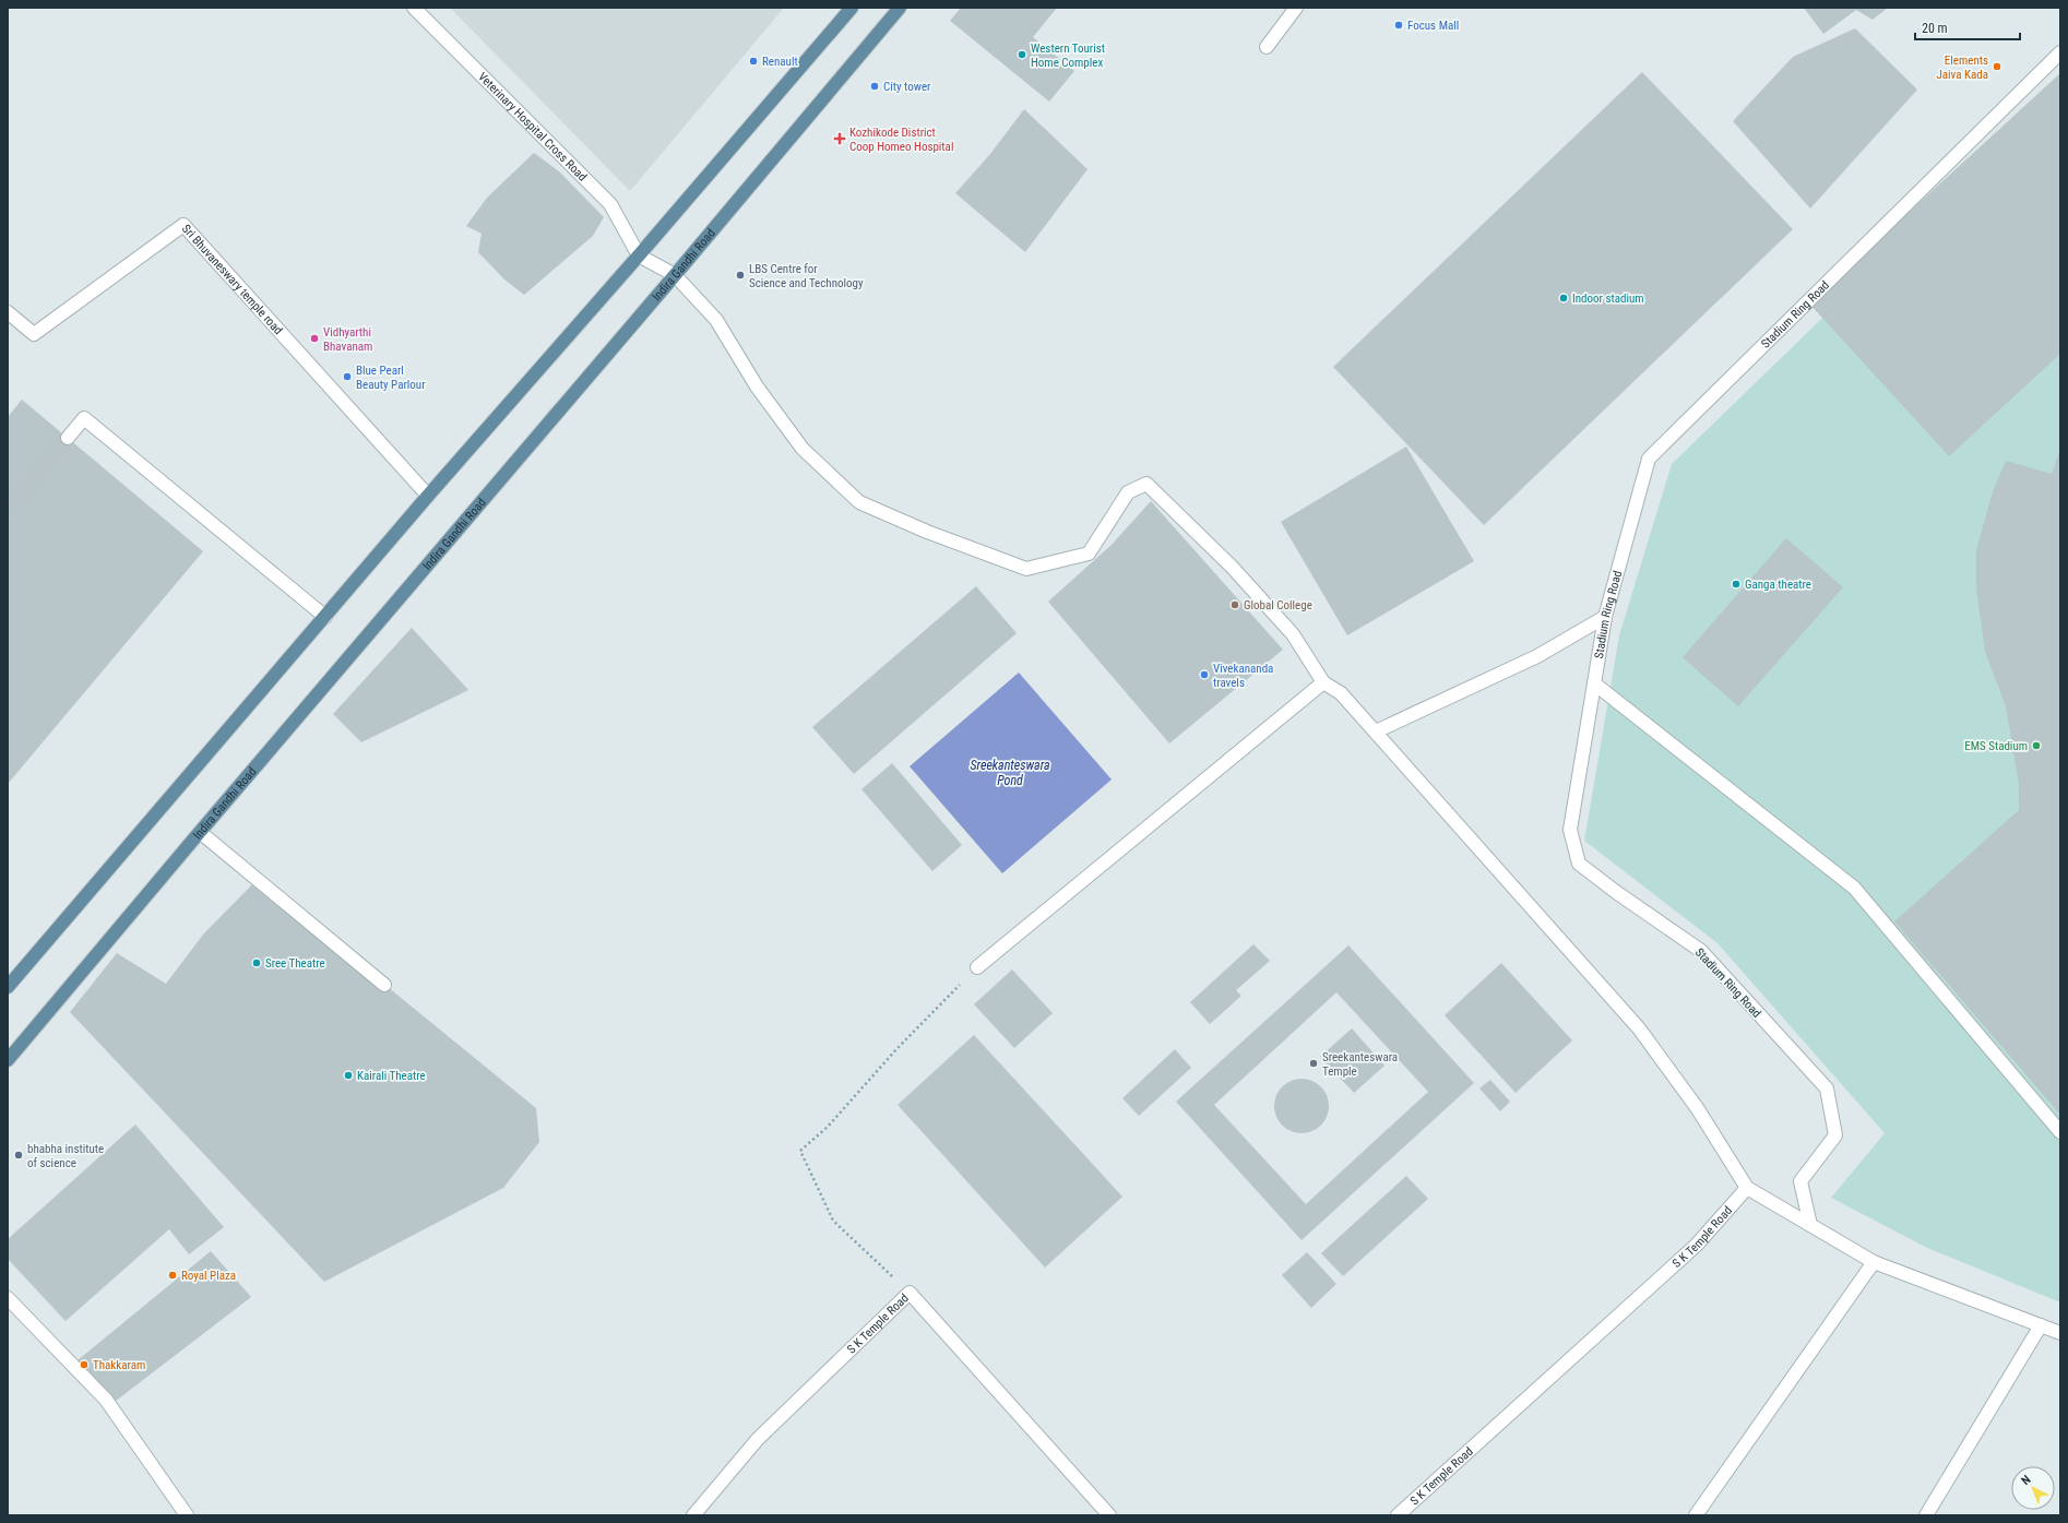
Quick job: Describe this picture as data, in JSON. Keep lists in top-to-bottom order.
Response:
{
  "streets": {
    "main road": ["Indira Gandhi Road"],
    "street": [
      "Veterinary Hospital Cross Road",
      "Sri Bhuvaneswary temple road",
      "Stadium Ring Road",
      "S K Temple Road"
    ]
  },
  "water": ["Sreekanteswara Pond"],
  "places": {
    "other": [
      "Focus Mall",
      "Western Tourist Home Complex",
      "Renault",
      "Elements Jaiva Kada",
      "City tower",
      "LBS Centre for Science and Technology",
      "Indoor stadium",
      "Vidhyarthi Bhavanam",
      "Blue Pearl Beauty Parlour",
      "Ganga theatre",
      "Global College",
      "Vivekananda travels",
      "EMS Stadium",
      "Sree Theatre",
      "Sreekanteswara Temple",
      "Kairali Theatre",
      "bhabha institute of science",
      "Royal Plaza",
      "Thakkaram"
    ],
    "health": ["Kozhikode District Coop Homeo Hospital"]
  },
  "scale_bar": "20 m",
  "north": "top left"
}
